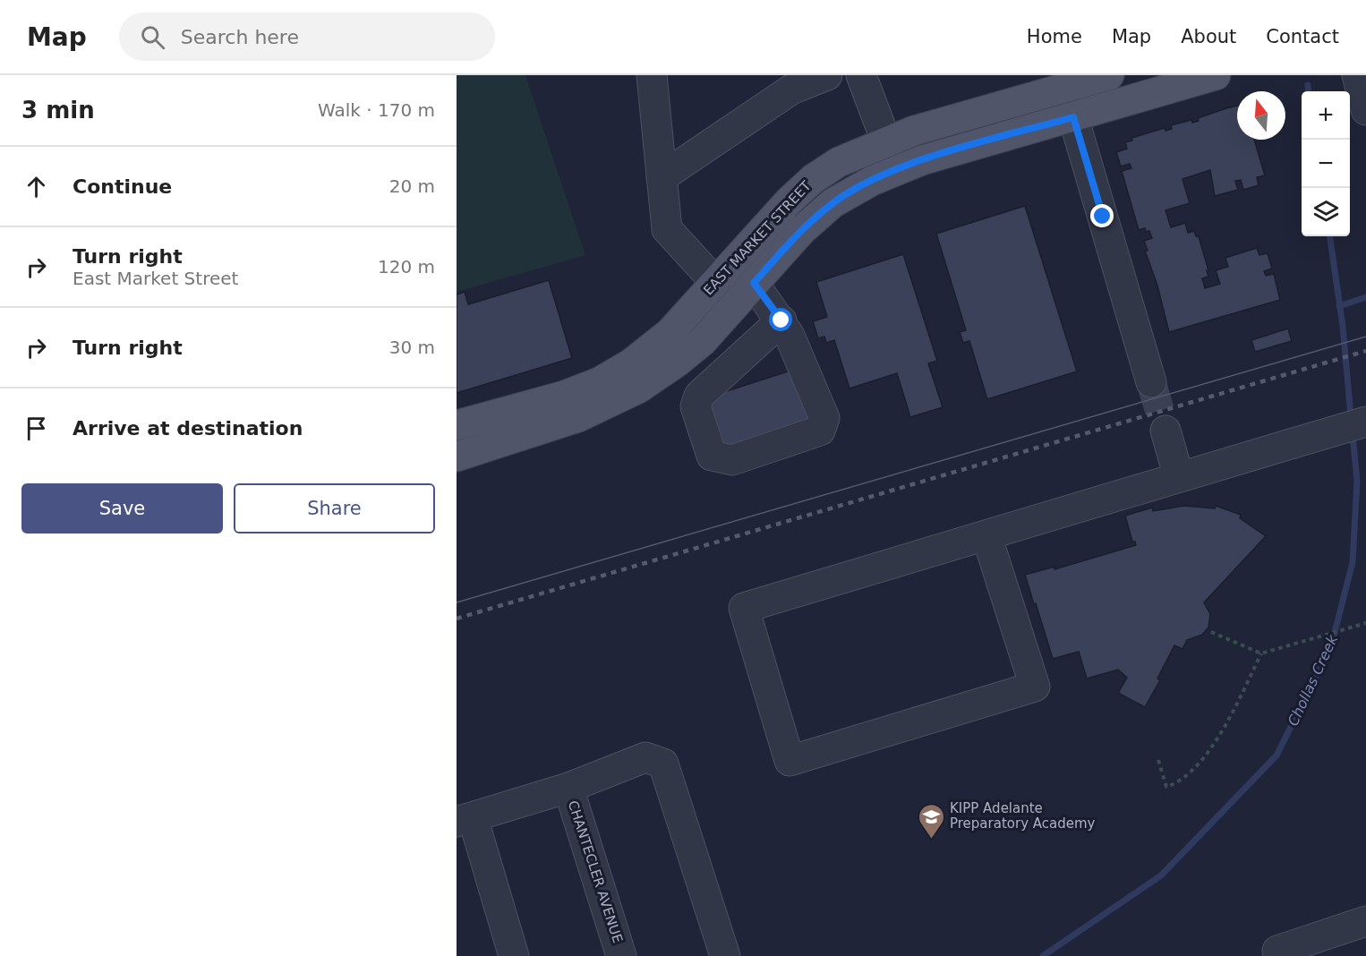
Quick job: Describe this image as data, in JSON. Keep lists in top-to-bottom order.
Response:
{
  "streets": {
    "main road": ["EAST MARKET STREET"],
    "lane": ["CHANTECLER AVENUE"]
  },
  "water": ["Chollas Creek"],
  "places": {
    "school or university": ["KIPP Adelante Preparatory Academy"]
  },
  "north": "top",
  "page": {
    "header": "Map",
    "search": "Search here",
    "nav": [
      "Home",
      "Map",
      "About",
      "Contact"
    ],
    "heading": ["3 min", "Walk · 170 m"],
    "map_buttons": ["+", "−"],
    "list": [
      ["Continue", "20 m"],
      ["Turn right", "East Market Street", "120 m"],
      ["Turn right", "30 m"],
      "Arrive at destination"
    ],
    "buttons": ["Save", "Share"]
  }
}
